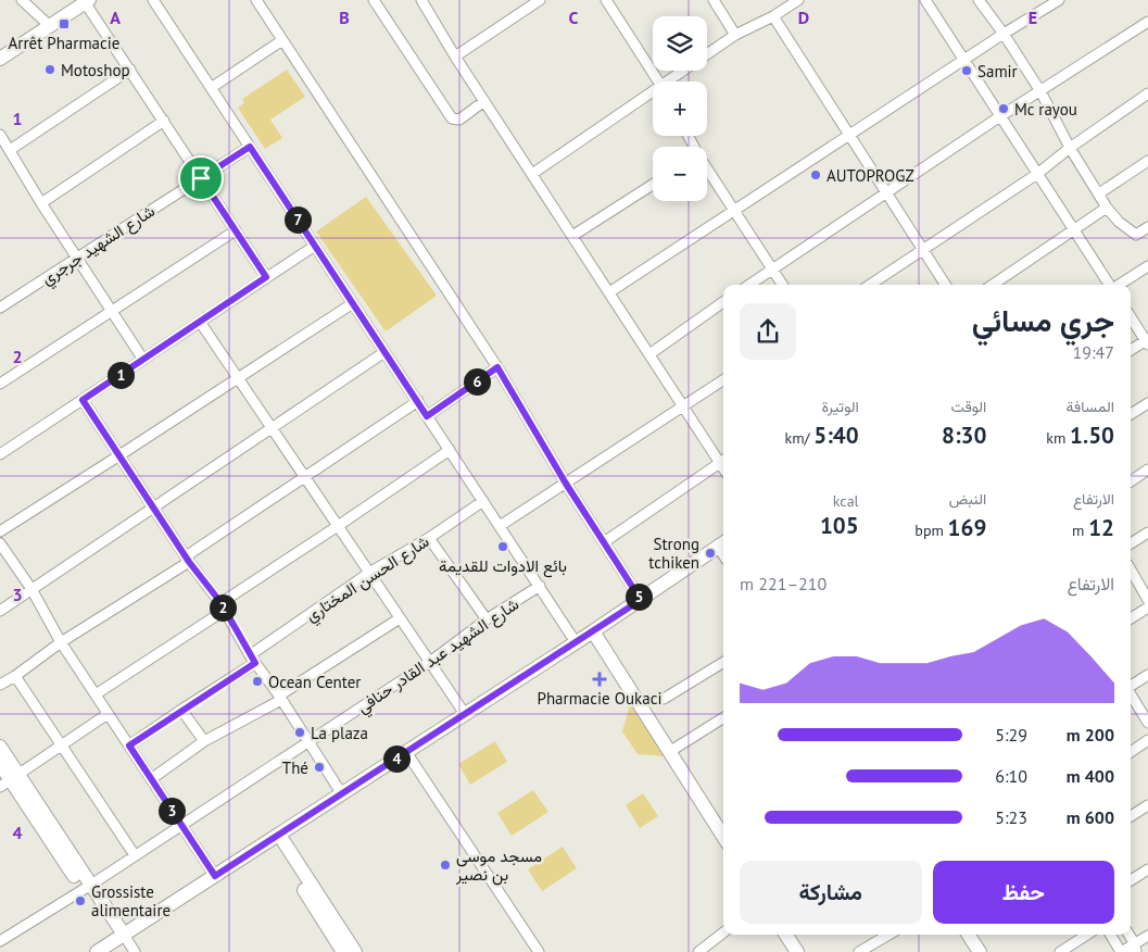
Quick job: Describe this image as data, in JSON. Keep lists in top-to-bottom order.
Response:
{
  "streets": {
    "street": ["شارع الشهيد جرجري", "شارع الحسن المختاري", "شارع الشهيد عبد القادر حنافي"]
  },
  "places": {
    "transit": ["Arrêt Pharmacie"],
    "other": [
      "Motoshop",
      "Samir",
      "Mc rayou",
      "AUTOPROGZ",
      "بائع الادوات للقديمة",
      "Strong tchiken",
      "Ocean Center",
      "La plaza",
      "Thé",
      "مسجد موسى بن نصير",
      "Grossiste alimentaire"
    ],
    "health": ["Pharmacie Oukaci"]
  },
  "page": {
    "map_buttons": ["+", "−"],
    "pins": [
      "7",
      "1",
      "6",
      "5",
      "2",
      "4",
      "3"
    ],
    "heading": ["جري مسائي", "19:47"],
    "stats": [
      ["المسافة", "1.50 km"],
      ["الوقت", "8:30"],
      ["الوتيرة", "5:40 /km"],
      ["الارتفاع", "12 m"],
      ["النبض", "169 bpm"],
      ["kcal", "105"]
    ],
    "chart": ["الارتفاع", "210–221 m"],
    "list": [
      {
        "name": "200 m",
        "note": "5:29"
      },
      {
        "name": "400 m",
        "note": "6:10"
      },
      {
        "name": "600 m",
        "note": "5:23"
      }
    ],
    "buttons": ["حفظ", "مشاركة"]
  },
  "grid": {
    "columns": [
      "A",
      "B",
      "C",
      "D",
      "E"
    ],
    "rows": [
      "1",
      "2",
      "3",
      "4"
    ]
  }
}
